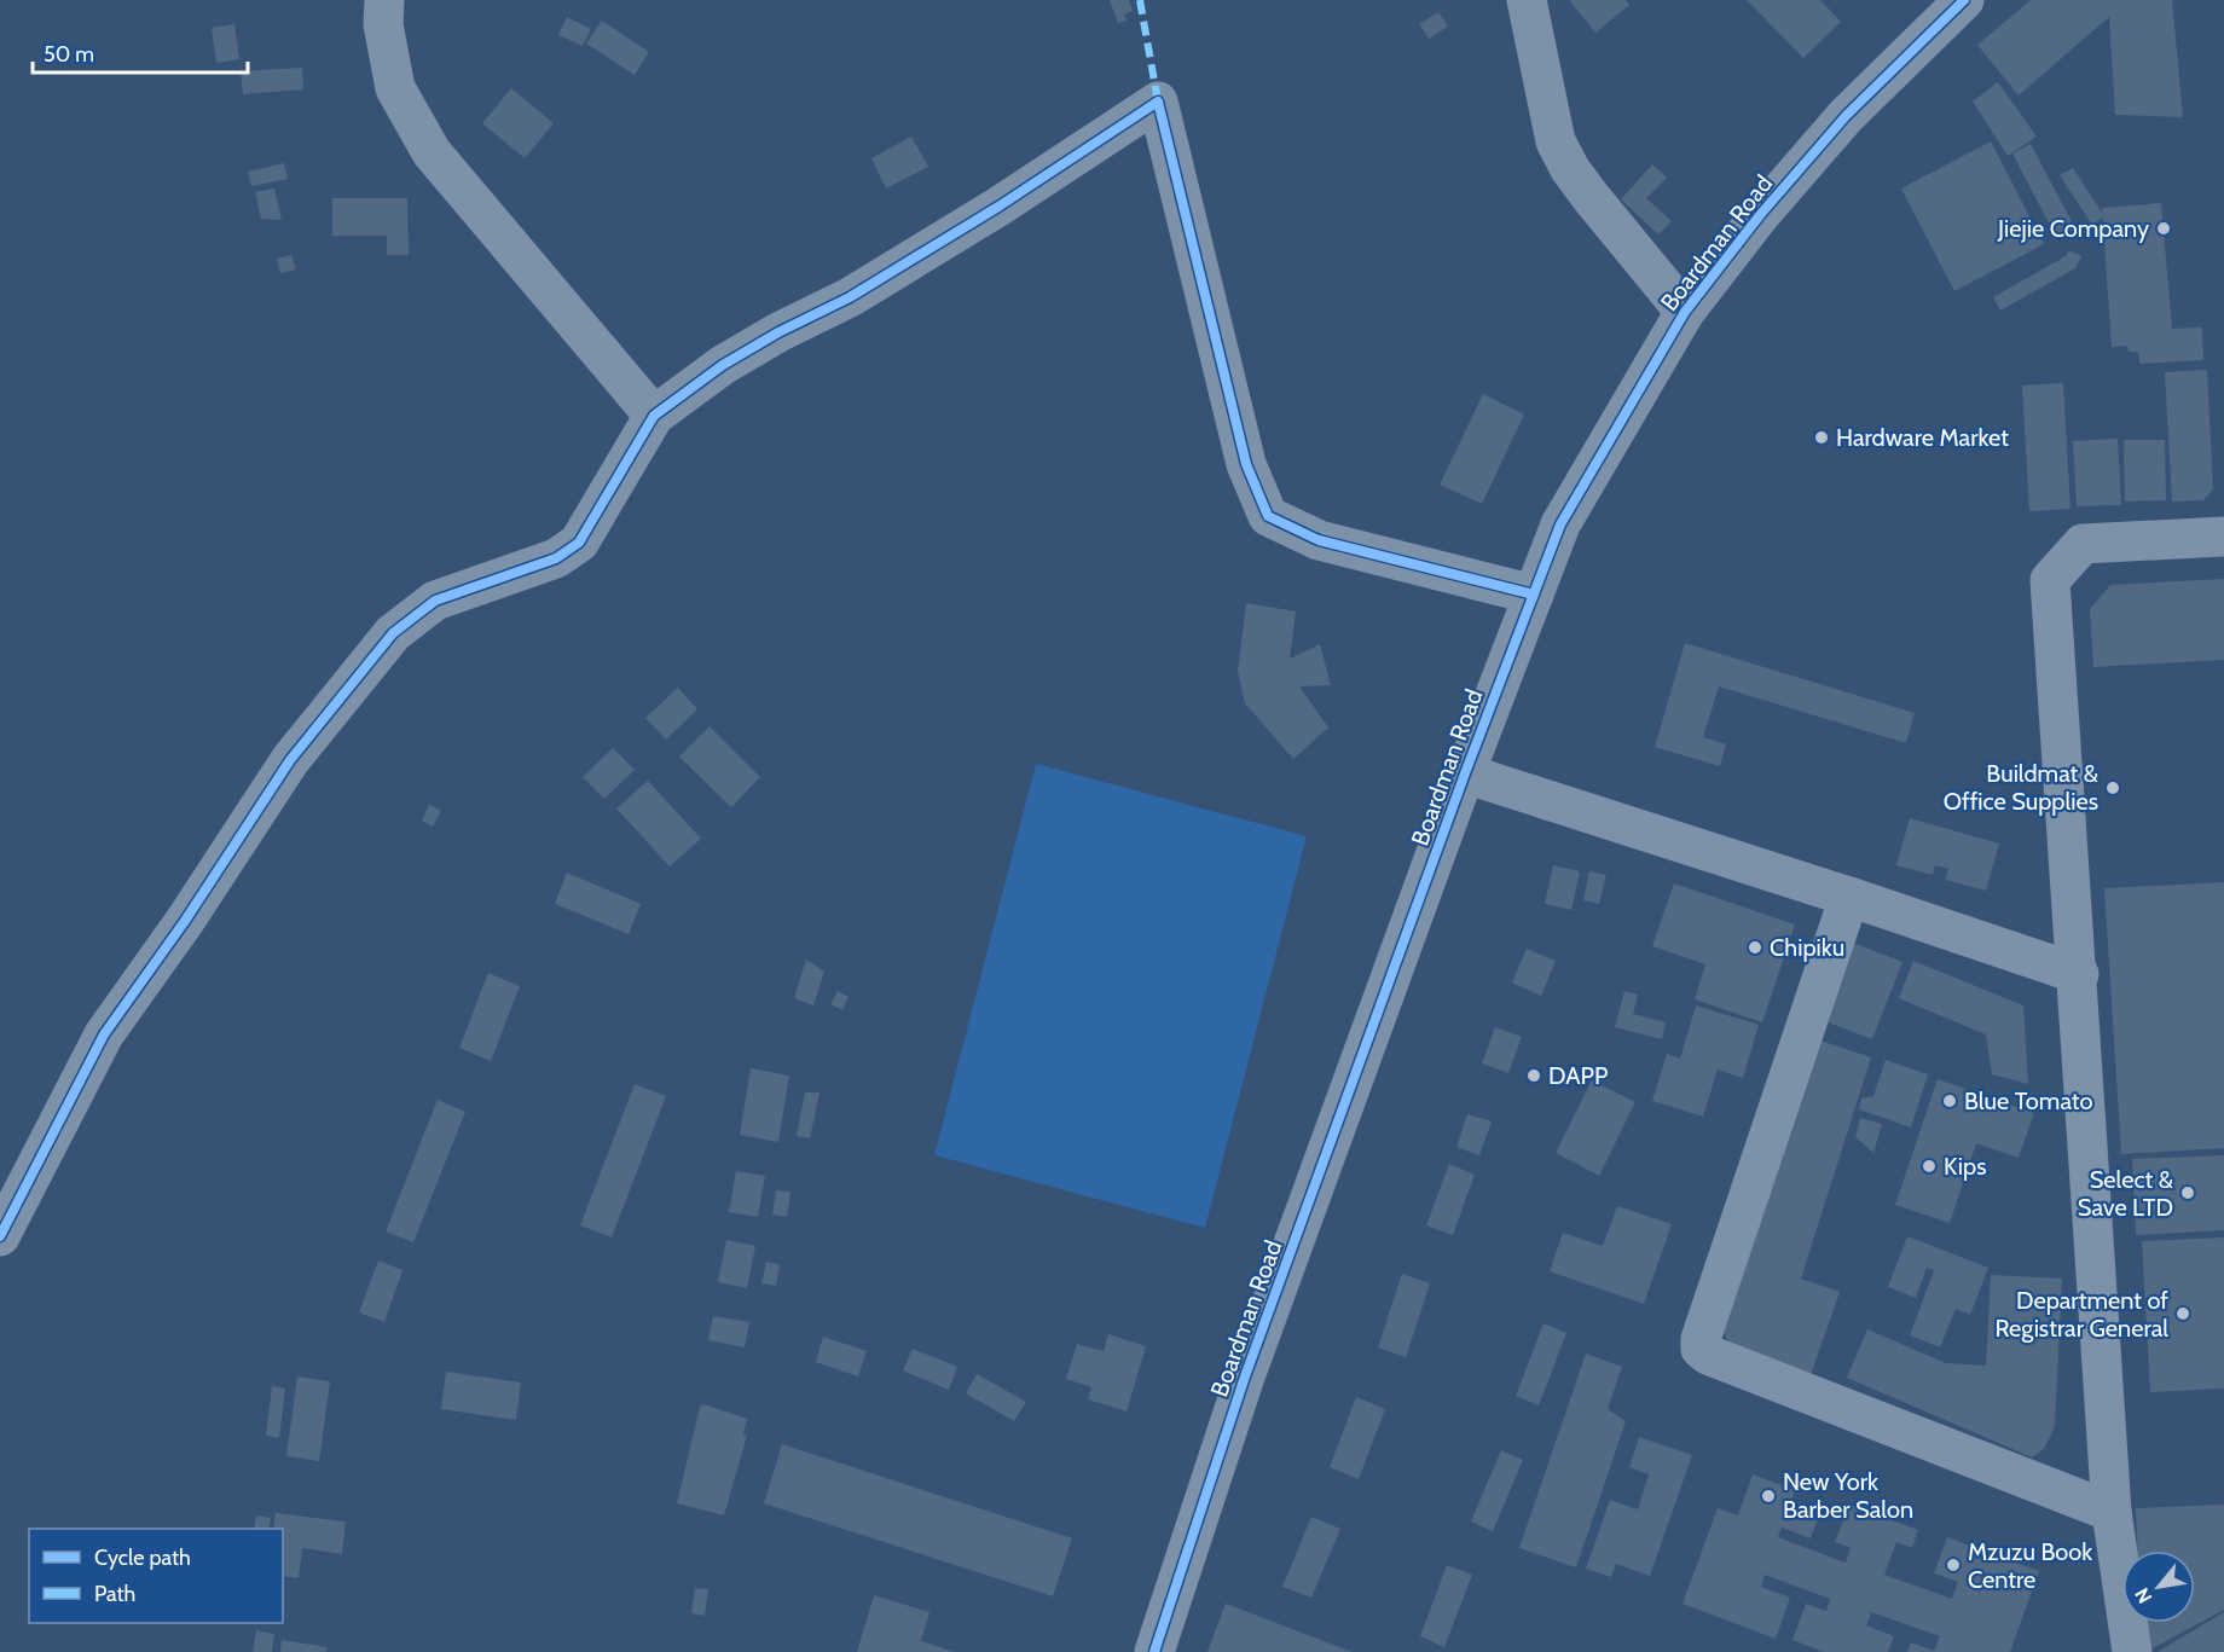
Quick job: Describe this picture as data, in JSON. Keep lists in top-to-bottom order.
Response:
{
  "streets": {
    "street": ["Boardman Road"]
  },
  "places": [
    "Jiejie Company",
    "Hardware Market",
    "Buildmat & Office Supplies",
    "Chipiku",
    "DAPP",
    "Blue Tomato",
    "Kips",
    "Select & Save LTD",
    "Department of Registrar General",
    "New York Barber Salon",
    "Mzuzu Book Centre"
  ],
  "legend": ["Cycle path", "Path"],
  "scale_bar": "50 m",
  "north": "bottom left"
}
